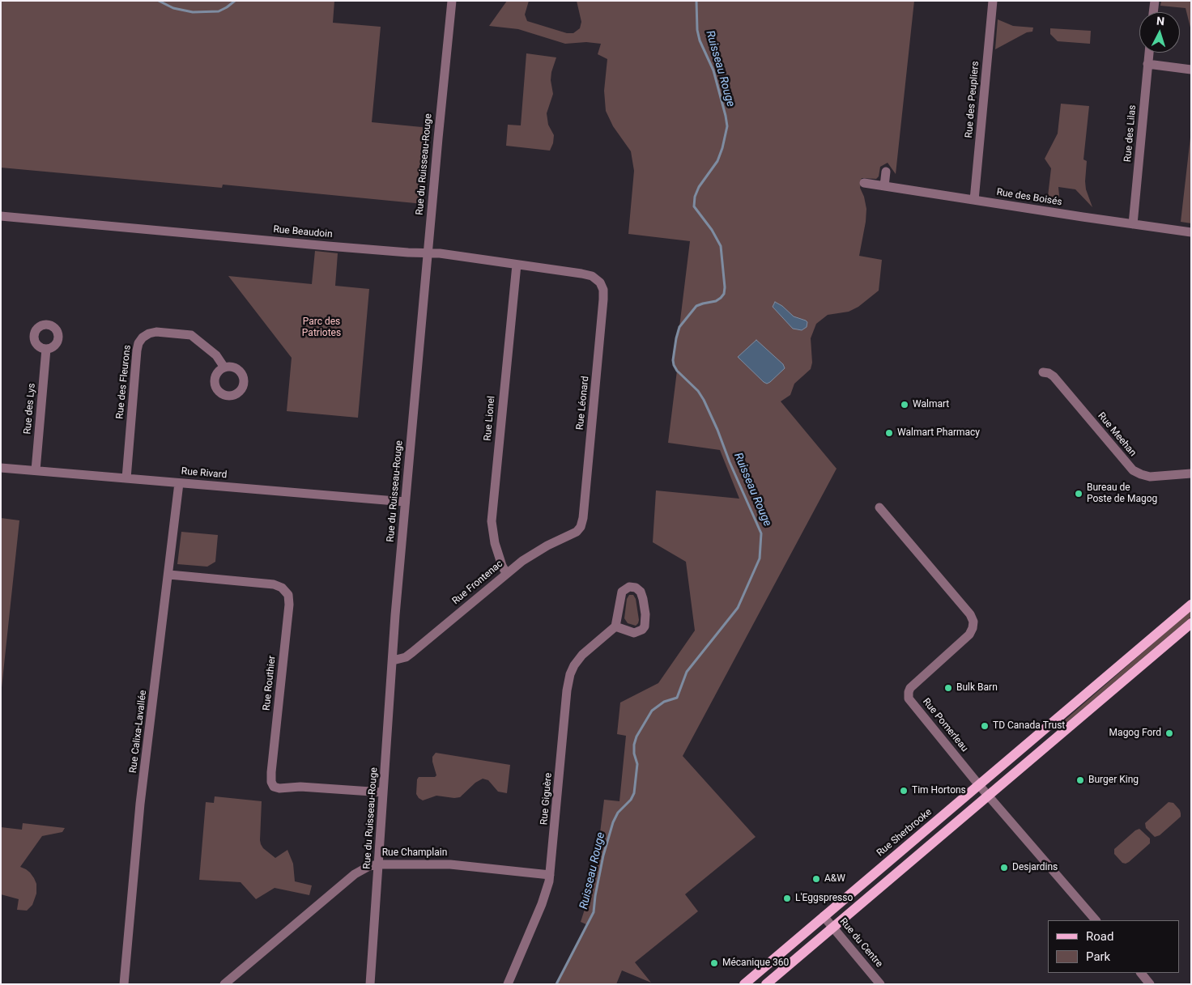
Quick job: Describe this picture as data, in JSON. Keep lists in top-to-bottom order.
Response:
{
  "streets": {
    "main road": ["Rue Sherbrooke"],
    "street": [
      "Rue des Peupliers",
      "Rue des Lilas",
      "Rue du Ruisseau-Rouge",
      "Rue des Boisés",
      "Rue Beaudoin",
      "Rue des Fleurons",
      "Rue Léonard",
      "Rue des Lys",
      "Rue Lionel",
      "Rue Meehan",
      "Rue Rivard",
      "Rue Frontenac",
      "Rue Routhier",
      "Rue Pomerleau",
      "Rue Calixa-Lavallée",
      "Rue Giguère",
      "Rue Champlain",
      "Rue du Centre"
    ]
  },
  "crossings": [
    ["Rue des Peupliers", "Rue des Boisés"],
    ["Rue des Lilas", "Rue des Boisés"],
    ["Rue du Ruisseau-Rouge", "Rue Beaudoin"],
    ["Rue du Ruisseau-Rouge", "Rue Rivard"],
    ["Rue du Ruisseau-Rouge", "Rue Frontenac"],
    ["Rue du Ruisseau-Rouge", "Rue Routhier"],
    ["Rue du Ruisseau-Rouge", "Rue Champlain"],
    ["Rue Beaudoin", "Rue Léonard"],
    ["Rue Beaudoin", "Rue Lionel"],
    ["Rue des Fleurons", "Rue Rivard"],
    ["Rue Léonard", "Rue Frontenac"],
    ["Rue des Lys", "Rue Rivard"],
    ["Rue Lionel", "Rue Frontenac"],
    ["Rue Rivard", "Rue Calixa-Lavallée"],
    ["Rue Routhier", "Rue Calixa-Lavallée"],
    ["Rue Pomerleau", "Rue Sherbrooke"],
    ["Rue Giguère", "Rue Champlain"],
    ["Rue Sherbrooke", "Rue du Centre"]
  ],
  "water": ["Ruisseau Rouge"],
  "parks": ["Parc des Patriotes"],
  "places": [
    "Walmart",
    "Walmart Pharmacy",
    "Bureau de Poste de Magog",
    "Bulk Barn",
    "TD Canada Trust",
    "Magog Ford",
    "Burger King",
    "Tim Hortons",
    "Desjardins",
    "A&W",
    "L'Eggspresso",
    "Mécanique 360"
  ],
  "legend": ["Road", "Park"],
  "north": "top"
}
